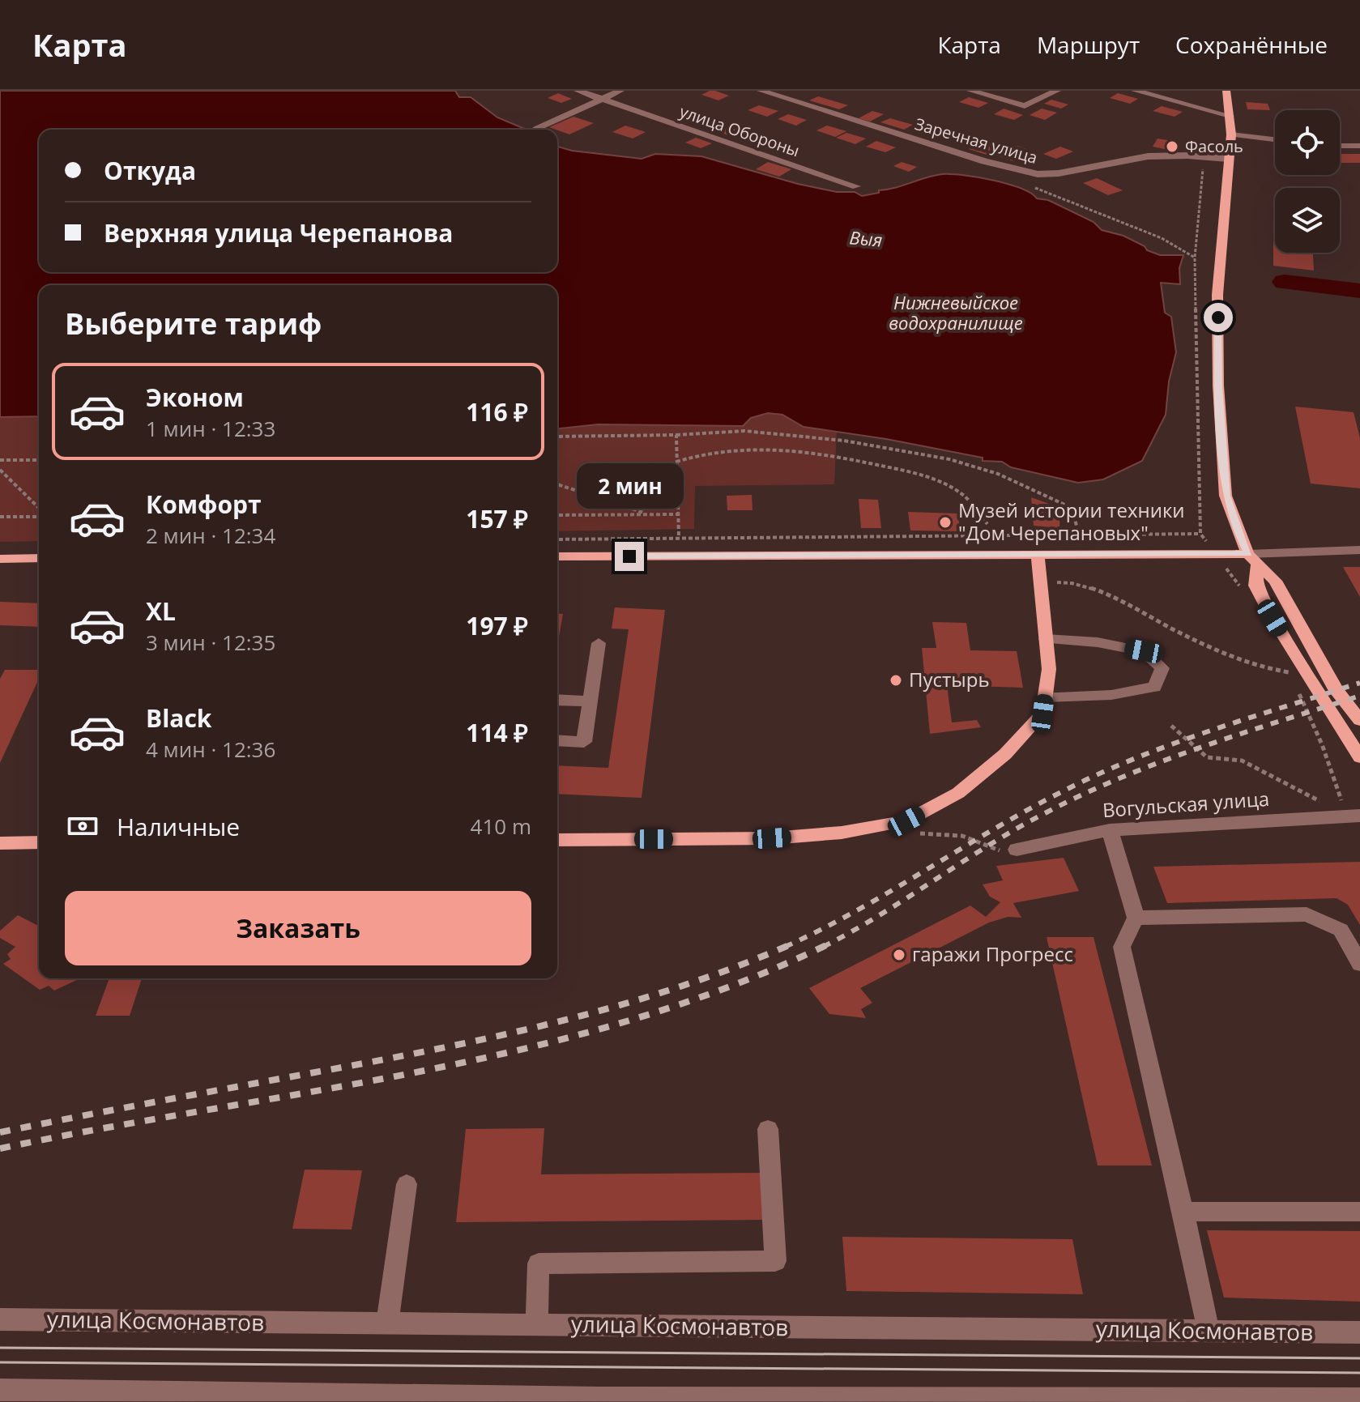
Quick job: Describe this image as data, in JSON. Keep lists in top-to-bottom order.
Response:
{
  "streets": {
    "street": [
      "улица Обороны",
      "Заречная улица",
      "Вогульская улица",
      "улица Космонавтов"
    ]
  },
  "water": ["Выя", "Нижневыйское водохранилище"],
  "places": [
    "Фасоль",
    "Музей истории техники \"Дом Черепановых\"",
    "Пустырь",
    "гаражи Прогресс"
  ],
  "page": {
    "header": "Карта",
    "nav": ["Карта", "Маршрут", "Сохранённые"],
    "banner": ["Откуда", "Верхняя улица Черепанова"],
    "heading": "Выберите тариф",
    "list": [
      {
        "name": "Эконом",
        "note": "1 мин · 12:33",
        "value": "116 ₽"
      },
      {
        "name": "Комфорт",
        "note": "2 мин · 12:34",
        "value": "157 ₽"
      },
      {
        "name": "XL",
        "note": "3 мин · 12:35",
        "value": "197 ₽"
      },
      {
        "name": "Black",
        "note": "4 мин · 12:36",
        "value": "114 ₽"
      }
    ],
    "bubble": "2 мин",
    "pay": ["Наличные", "410 m"],
    "buttons": "Заказать"
  }
}
